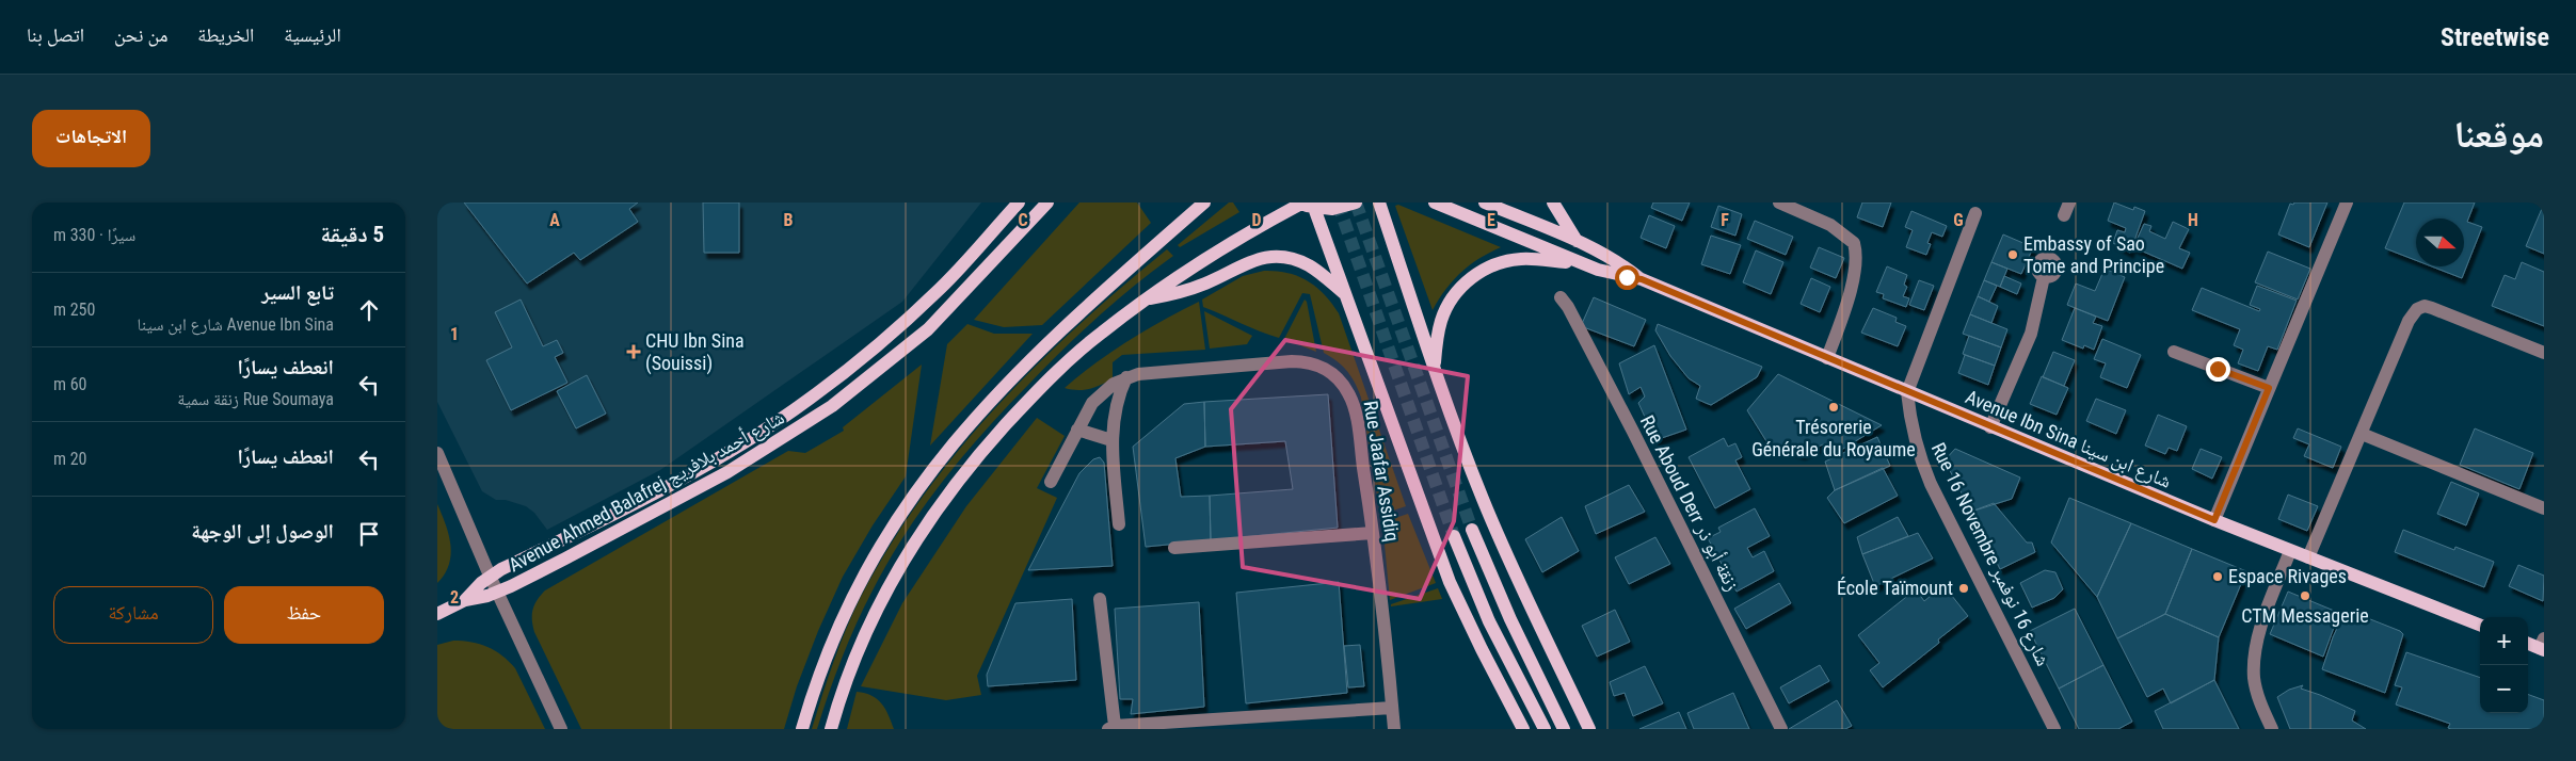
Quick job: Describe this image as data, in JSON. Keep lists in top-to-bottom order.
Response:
{
  "streets": {
    "main road": ["Avenue Ibn Sina شارع ابن سينا", "Avenue Ahmed Balafrej شارع أحمد بلافريج"],
    "street": ["Rue Jaafar Assidiq", "Rue Aboud Derr زنقة أبو ذر", "Rue 16 Novembre شارع 16 نوفمبر"]
  },
  "crossings": [
    ["Avenue Ibn Sina شارع ابن سينا", "Rue 16 Novembre شارع 16 نوفمبر"]
  ],
  "places": {
    "other": [
      "Embassy of Sao Tome and Principe",
      "Trésorerie Générale du Royaume",
      "Espace Rivages",
      "École Taïmount",
      "CTM Messagerie"
    ],
    "health": ["CHU Ibn Sina (Souissi)"]
  },
  "north": "right",
  "page": {
    "header": "Streetwise",
    "nav": [
      "الرئيسية",
      "الخريطة",
      "من نحن",
      "اتصل بنا"
    ],
    "title": "موقعنا",
    "buttons": [
      "الاتجاهات",
      ["حفظ", "مشاركة"]
    ],
    "heading": ["5 دقيقة", "سيرًا · 330 m"],
    "list": [
      ["تابع السير", "Avenue Ibn Sina شارع ابن سينا", "250 m"],
      ["انعطف يسارًا", "Rue Soumaya زنقة سمية", "60 m"],
      ["انعطف يسارًا", "20 m"],
      "الوصول إلى الوجهة"
    ],
    "map_buttons": ["+", "−"]
  },
  "grid": {
    "columns": [
      "A",
      "B",
      "C",
      "D",
      "E",
      "F",
      "G",
      "H"
    ],
    "rows": ["1", "2"]
  }
}
